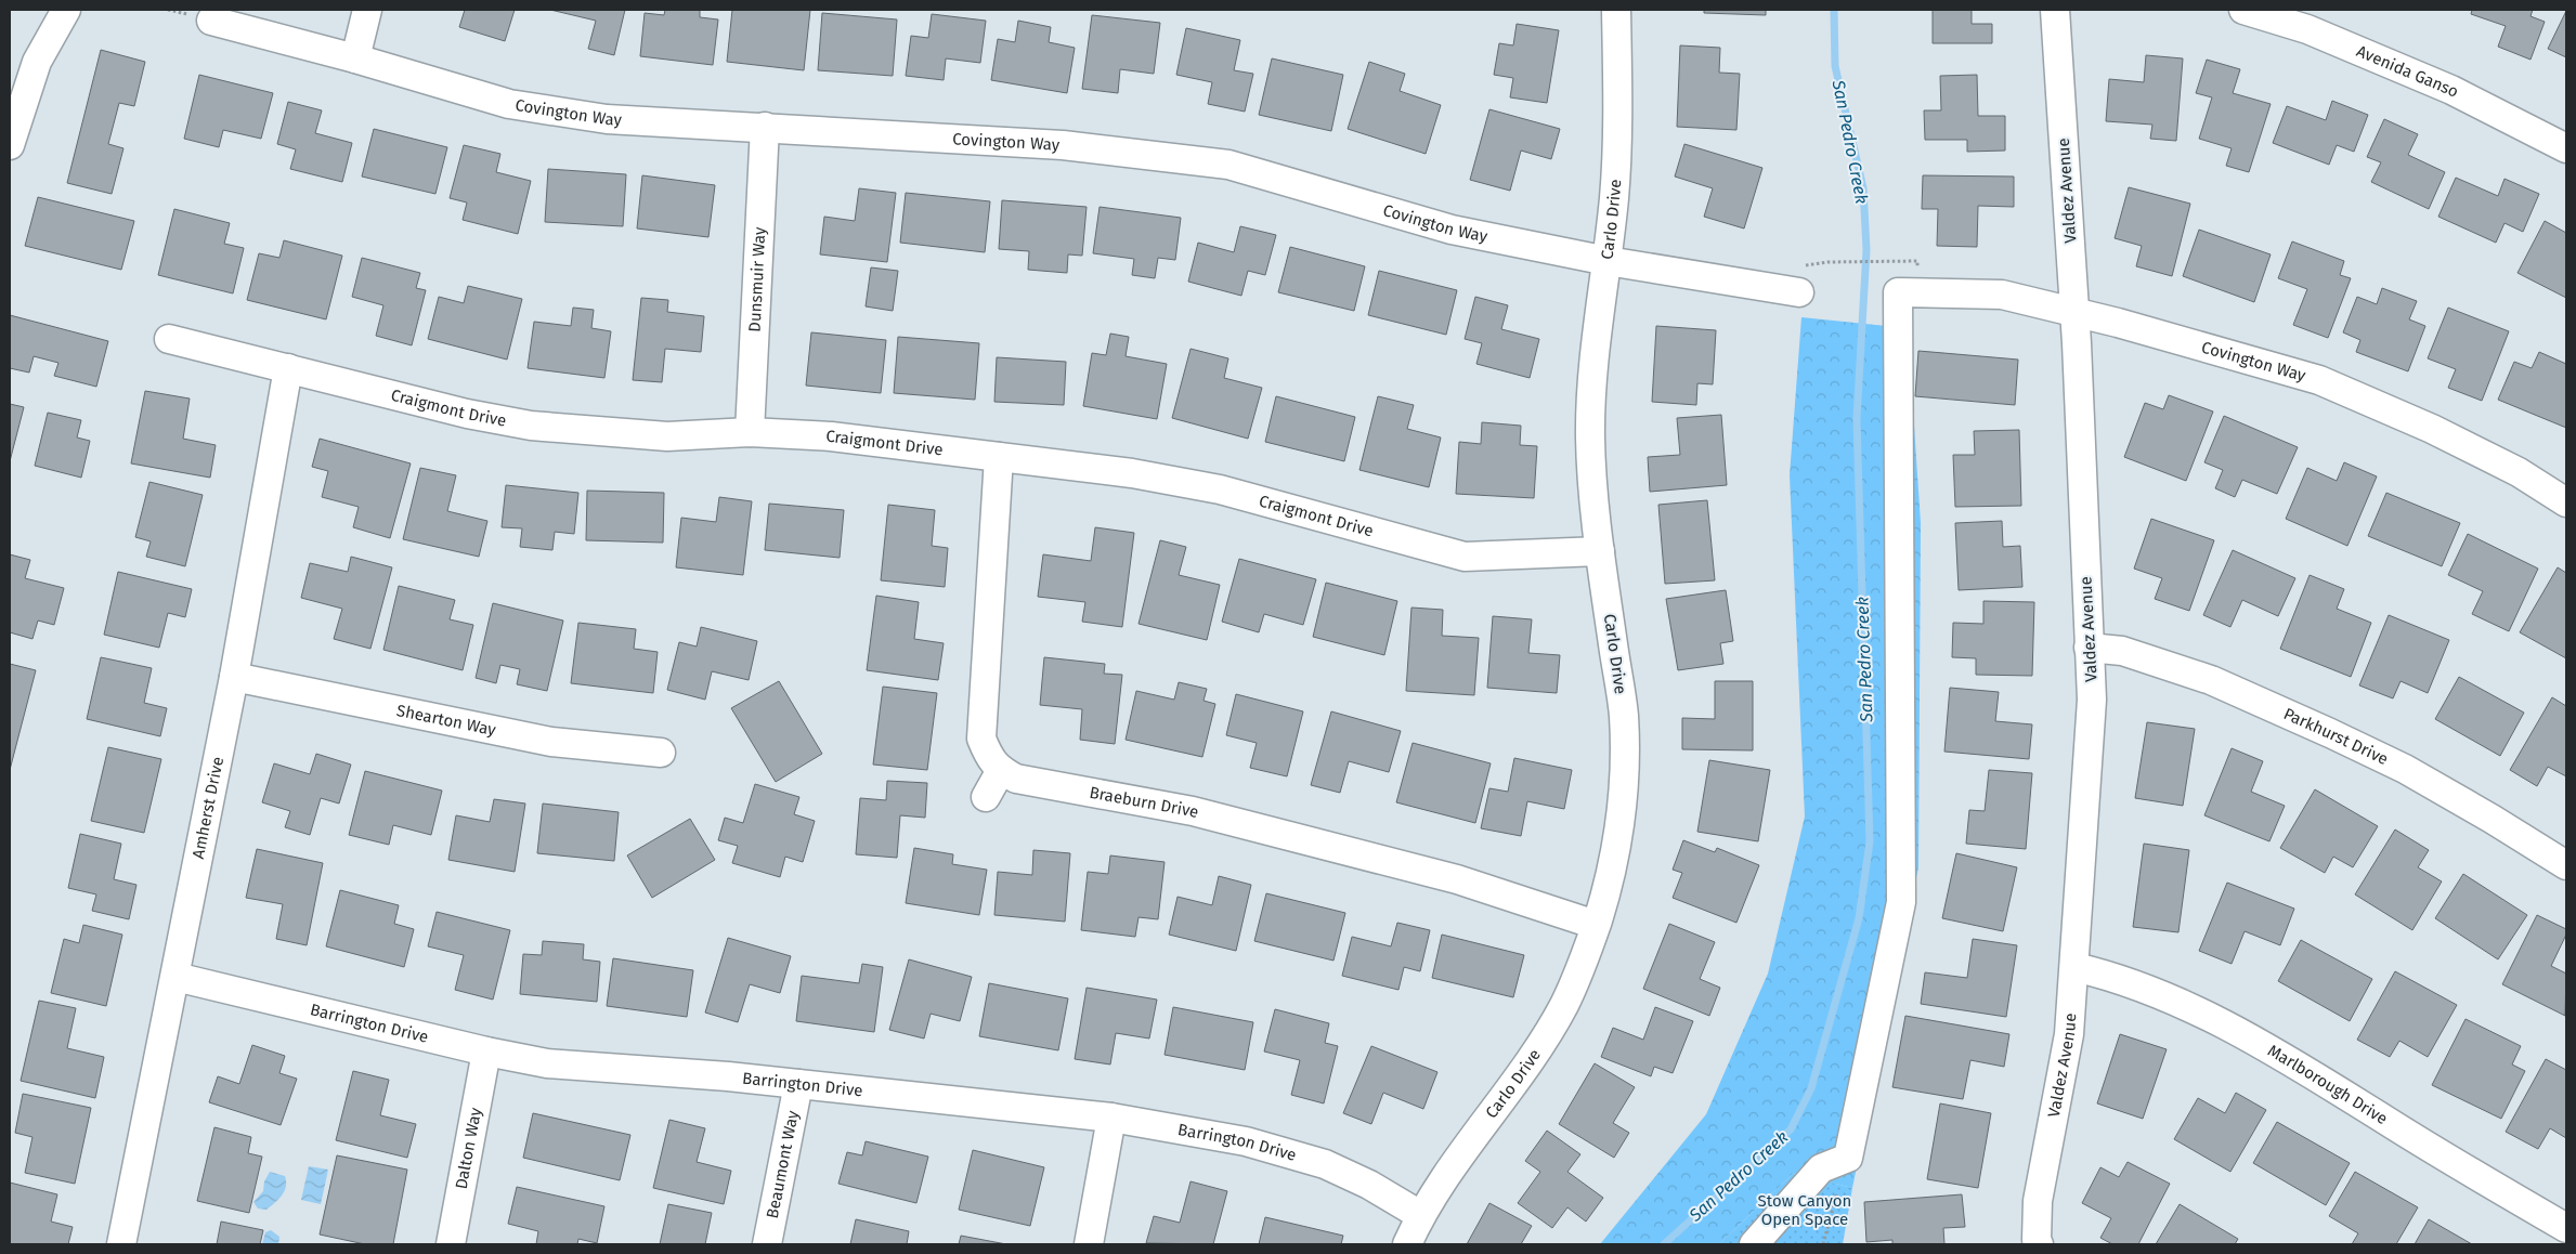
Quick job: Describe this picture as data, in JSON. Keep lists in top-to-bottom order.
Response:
{
  "streets": {
    "street": [
      "Avenida Ganso",
      "Covington Way",
      "Valdez Avenue",
      "Carlo Drive",
      "Dunsmuir Way",
      "Craigmont Drive",
      "Shearton Way",
      "Parkhurst Drive",
      "Braeburn Drive",
      "Amherst Drive",
      "Barrington Drive",
      "Marlborough Drive",
      "Dalton Way",
      "Beaumont Way"
    ]
  },
  "crossings": [
    ["Covington Way", "Valdez Avenue"],
    ["Covington Way", "Carlo Drive"],
    ["Covington Way", "Dunsmuir Way"],
    ["Valdez Avenue", "Parkhurst Drive"],
    ["Valdez Avenue", "Marlborough Drive"],
    ["Carlo Drive", "Craigmont Drive"],
    ["Carlo Drive", "Braeburn Drive"],
    ["Carlo Drive", "Barrington Drive"],
    ["Dunsmuir Way", "Craigmont Drive"],
    ["Craigmont Drive", "Amherst Drive"],
    ["Shearton Way", "Amherst Drive"],
    ["Amherst Drive", "Barrington Drive"],
    ["Barrington Drive", "Dalton Way"],
    ["Barrington Drive", "Beaumont Way"]
  ],
  "water": ["San Pedro Creek"],
  "parks": ["Stow Canyon Open Space"]
}
